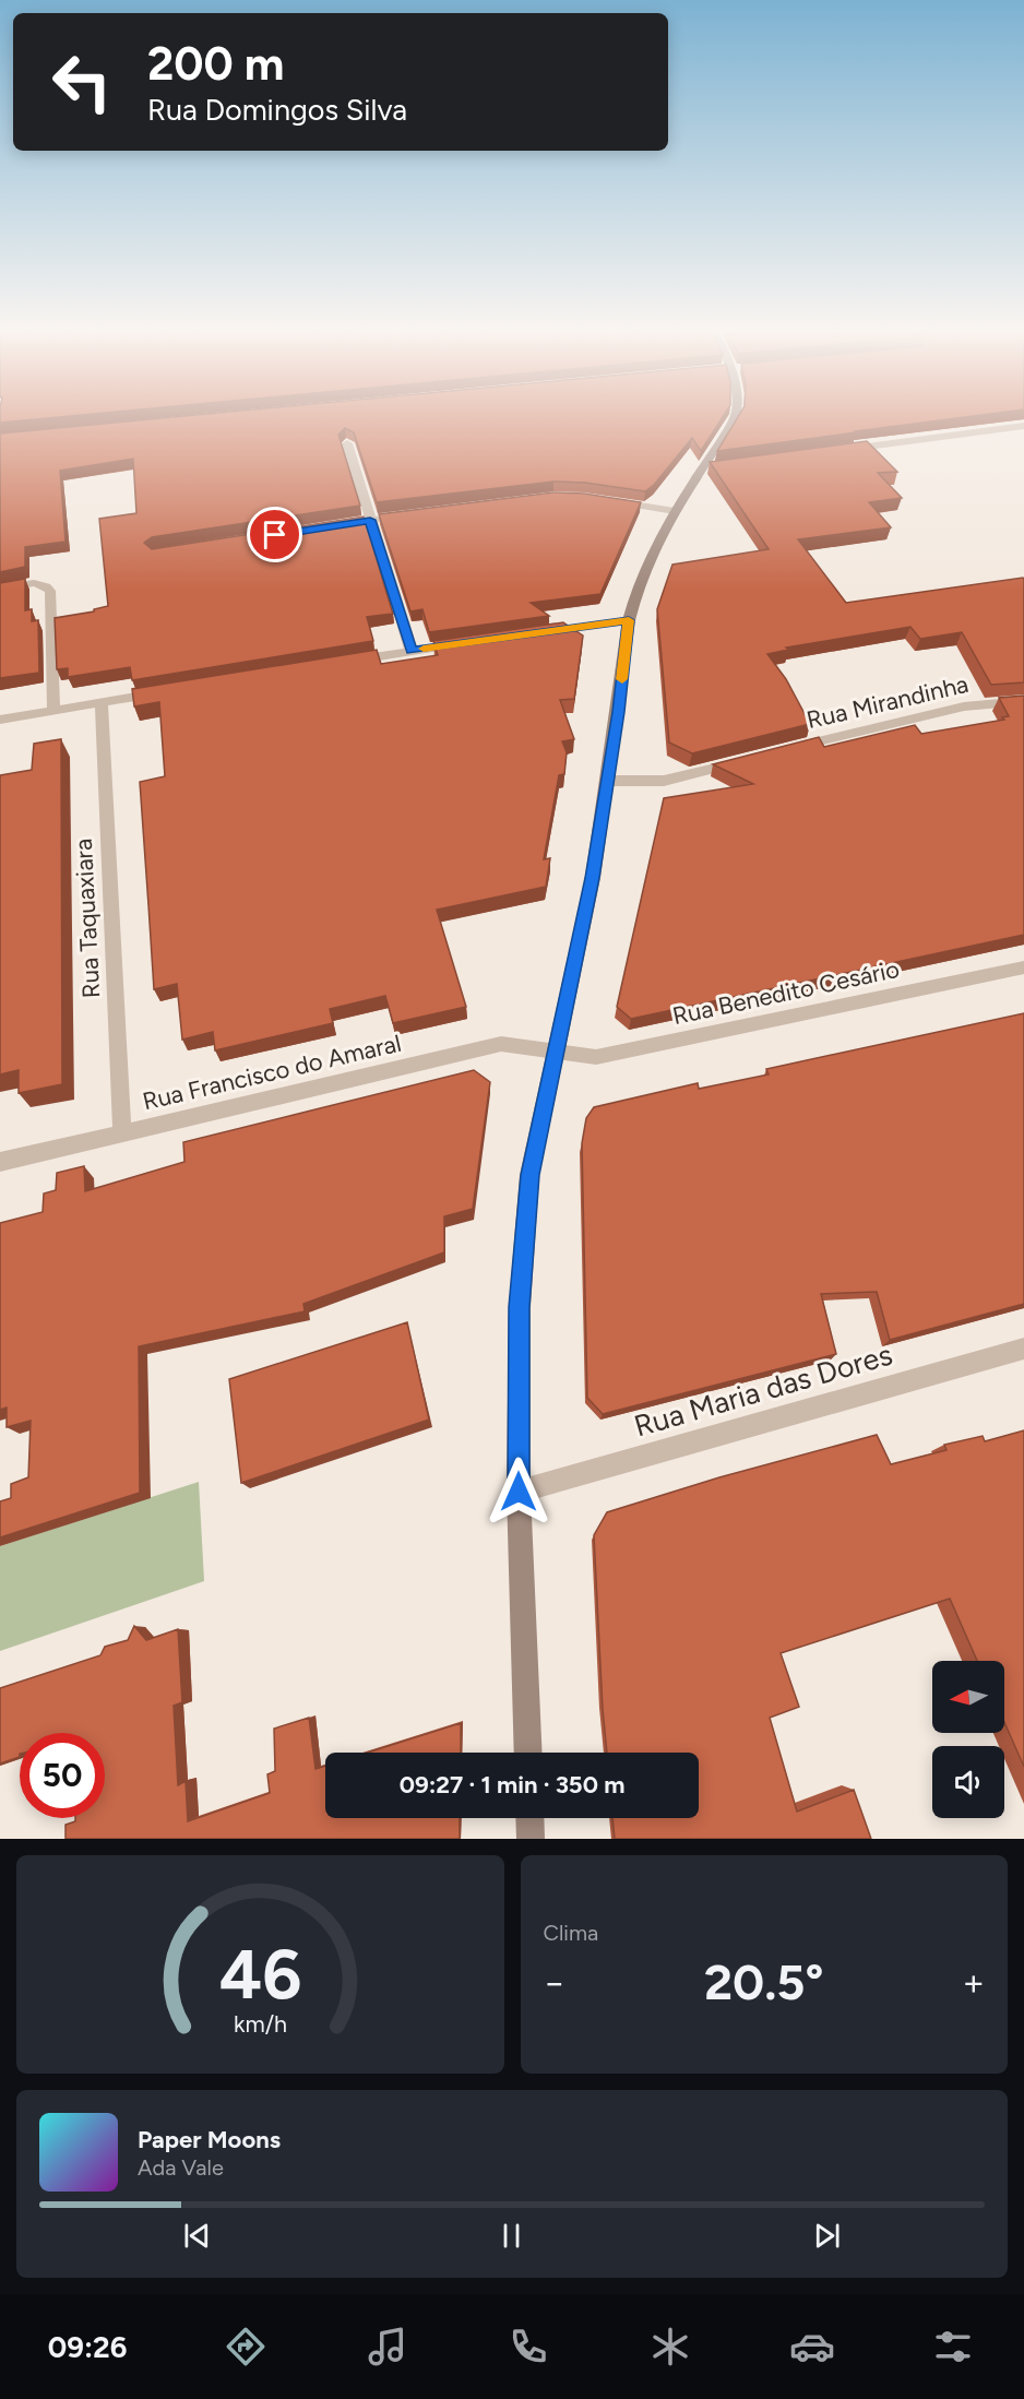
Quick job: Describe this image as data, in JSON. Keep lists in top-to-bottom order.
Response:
{
  "streets": {
    "street": [
      "Rua Mirandinha",
      "Rua Taquaxiara",
      "Rua Benedito Cesário",
      "Rua Francisco do Amaral",
      "Rua Maria das Dores"
    ]
  },
  "crossings": [
    ["Rua Taquaxiara", "Rua Francisco do Amaral"],
    ["Rua Benedito Cesário", "Rua Francisco do Amaral"]
  ],
  "north": "left",
  "page": {
    "turn": ["200 m", "Rua Domingos Silva"],
    "limit": "50",
    "trip": "09:27 · 1 min · 350 m",
    "tile": "Clima",
    "heat": ["−", "20.5°", "+"],
    "song": ["Paper Moons", "Ada Vale"],
    "tabs": "09:26",
    "gauge": ["46", "km/h"]
  }
}
